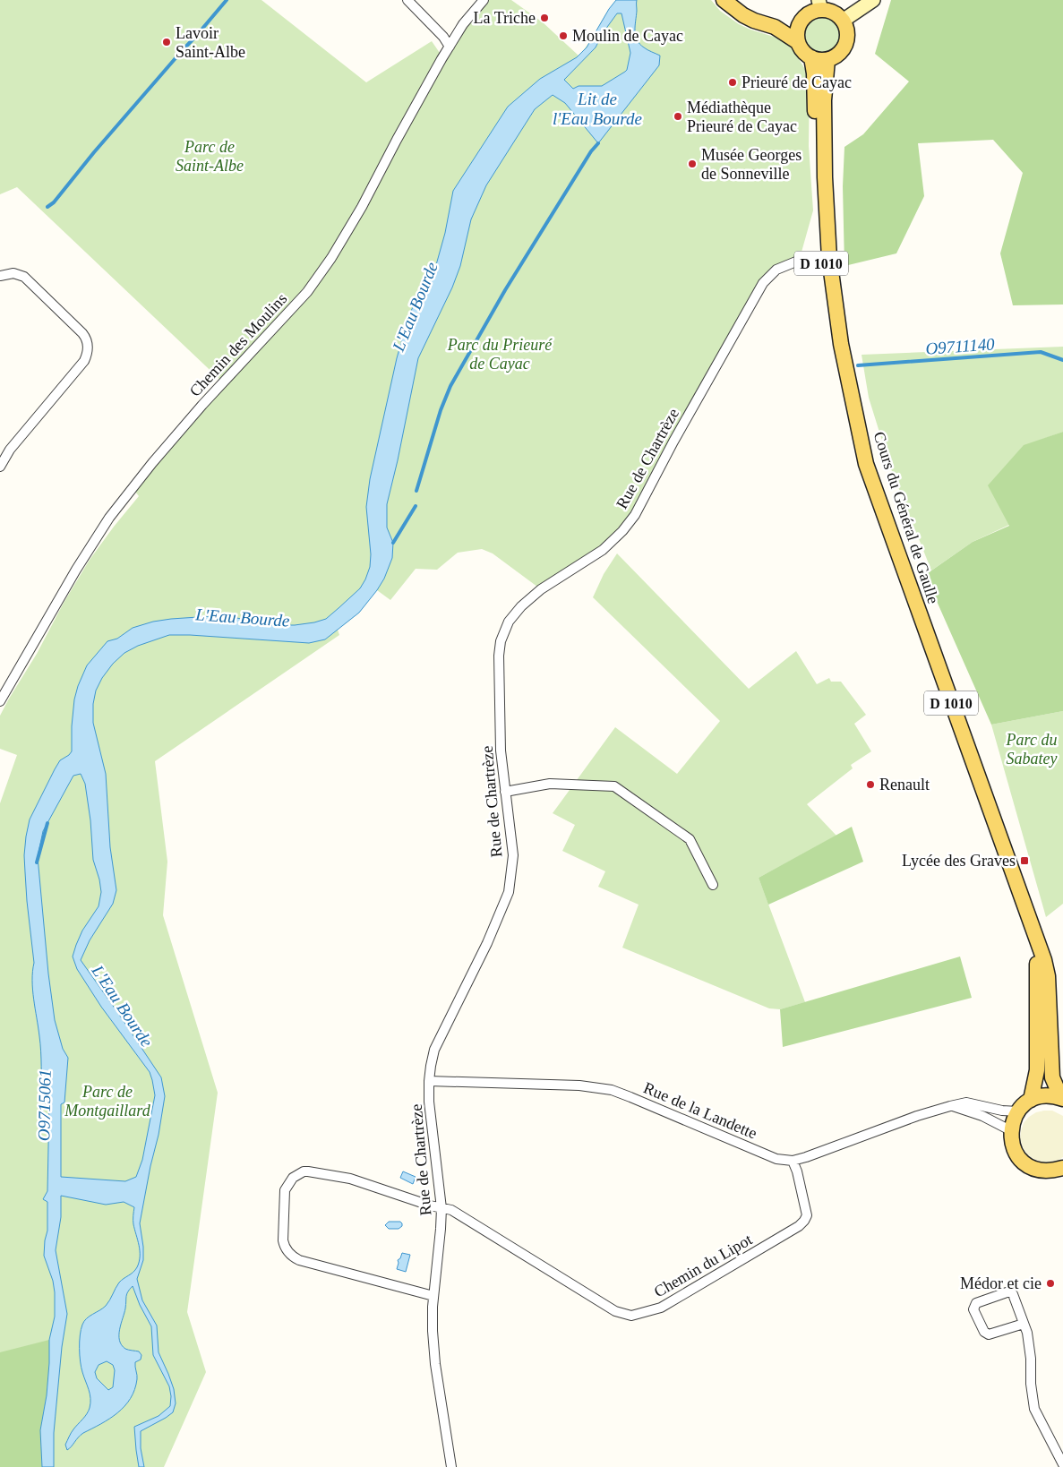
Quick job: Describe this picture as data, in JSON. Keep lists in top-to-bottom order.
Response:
{
  "streets": {
    "main road": ["D 1010", "Cours du Général de Gaulle"],
    "street": [
      "Chemin des Moulins",
      "Rue de Chartrèze",
      "Rue de la Landette",
      "Chemin du Lipot"
    ]
  },
  "crossings": [
    ["D 1010", "Rue de Chartrèze"],
    ["D 1010", "Cours du Général de Gaulle"],
    ["Rue de Chartrèze", "Cours du Général de Gaulle"],
    ["Rue de Chartrèze", "Rue de la Landette"],
    ["Rue de Chartrèze", "Chemin du Lipot"],
    ["Rue de la Landette", "Chemin du Lipot"]
  ],
  "water": [
    "Lit de l'Eau Bourde",
    "L'Eau Bourde",
    "O9711140",
    "O9715061"
  ],
  "parks": [
    "Parc de Saint-Albe",
    "Parc du Prieuré de Cayac",
    "Parc du Sabatey",
    "Parc de Montgaillard"
  ],
  "places": {
    "other": [
      "La Triche",
      "Moulin de Cayac",
      "Lavoir Saint-Albe",
      "Prieuré de Cayac",
      "Médiathèque Prieuré de Cayac",
      "Musée Georges de Sonneville",
      "Renault",
      "Médor et cie"
    ],
    "transit": ["Lycée des Graves"]
  }
}
